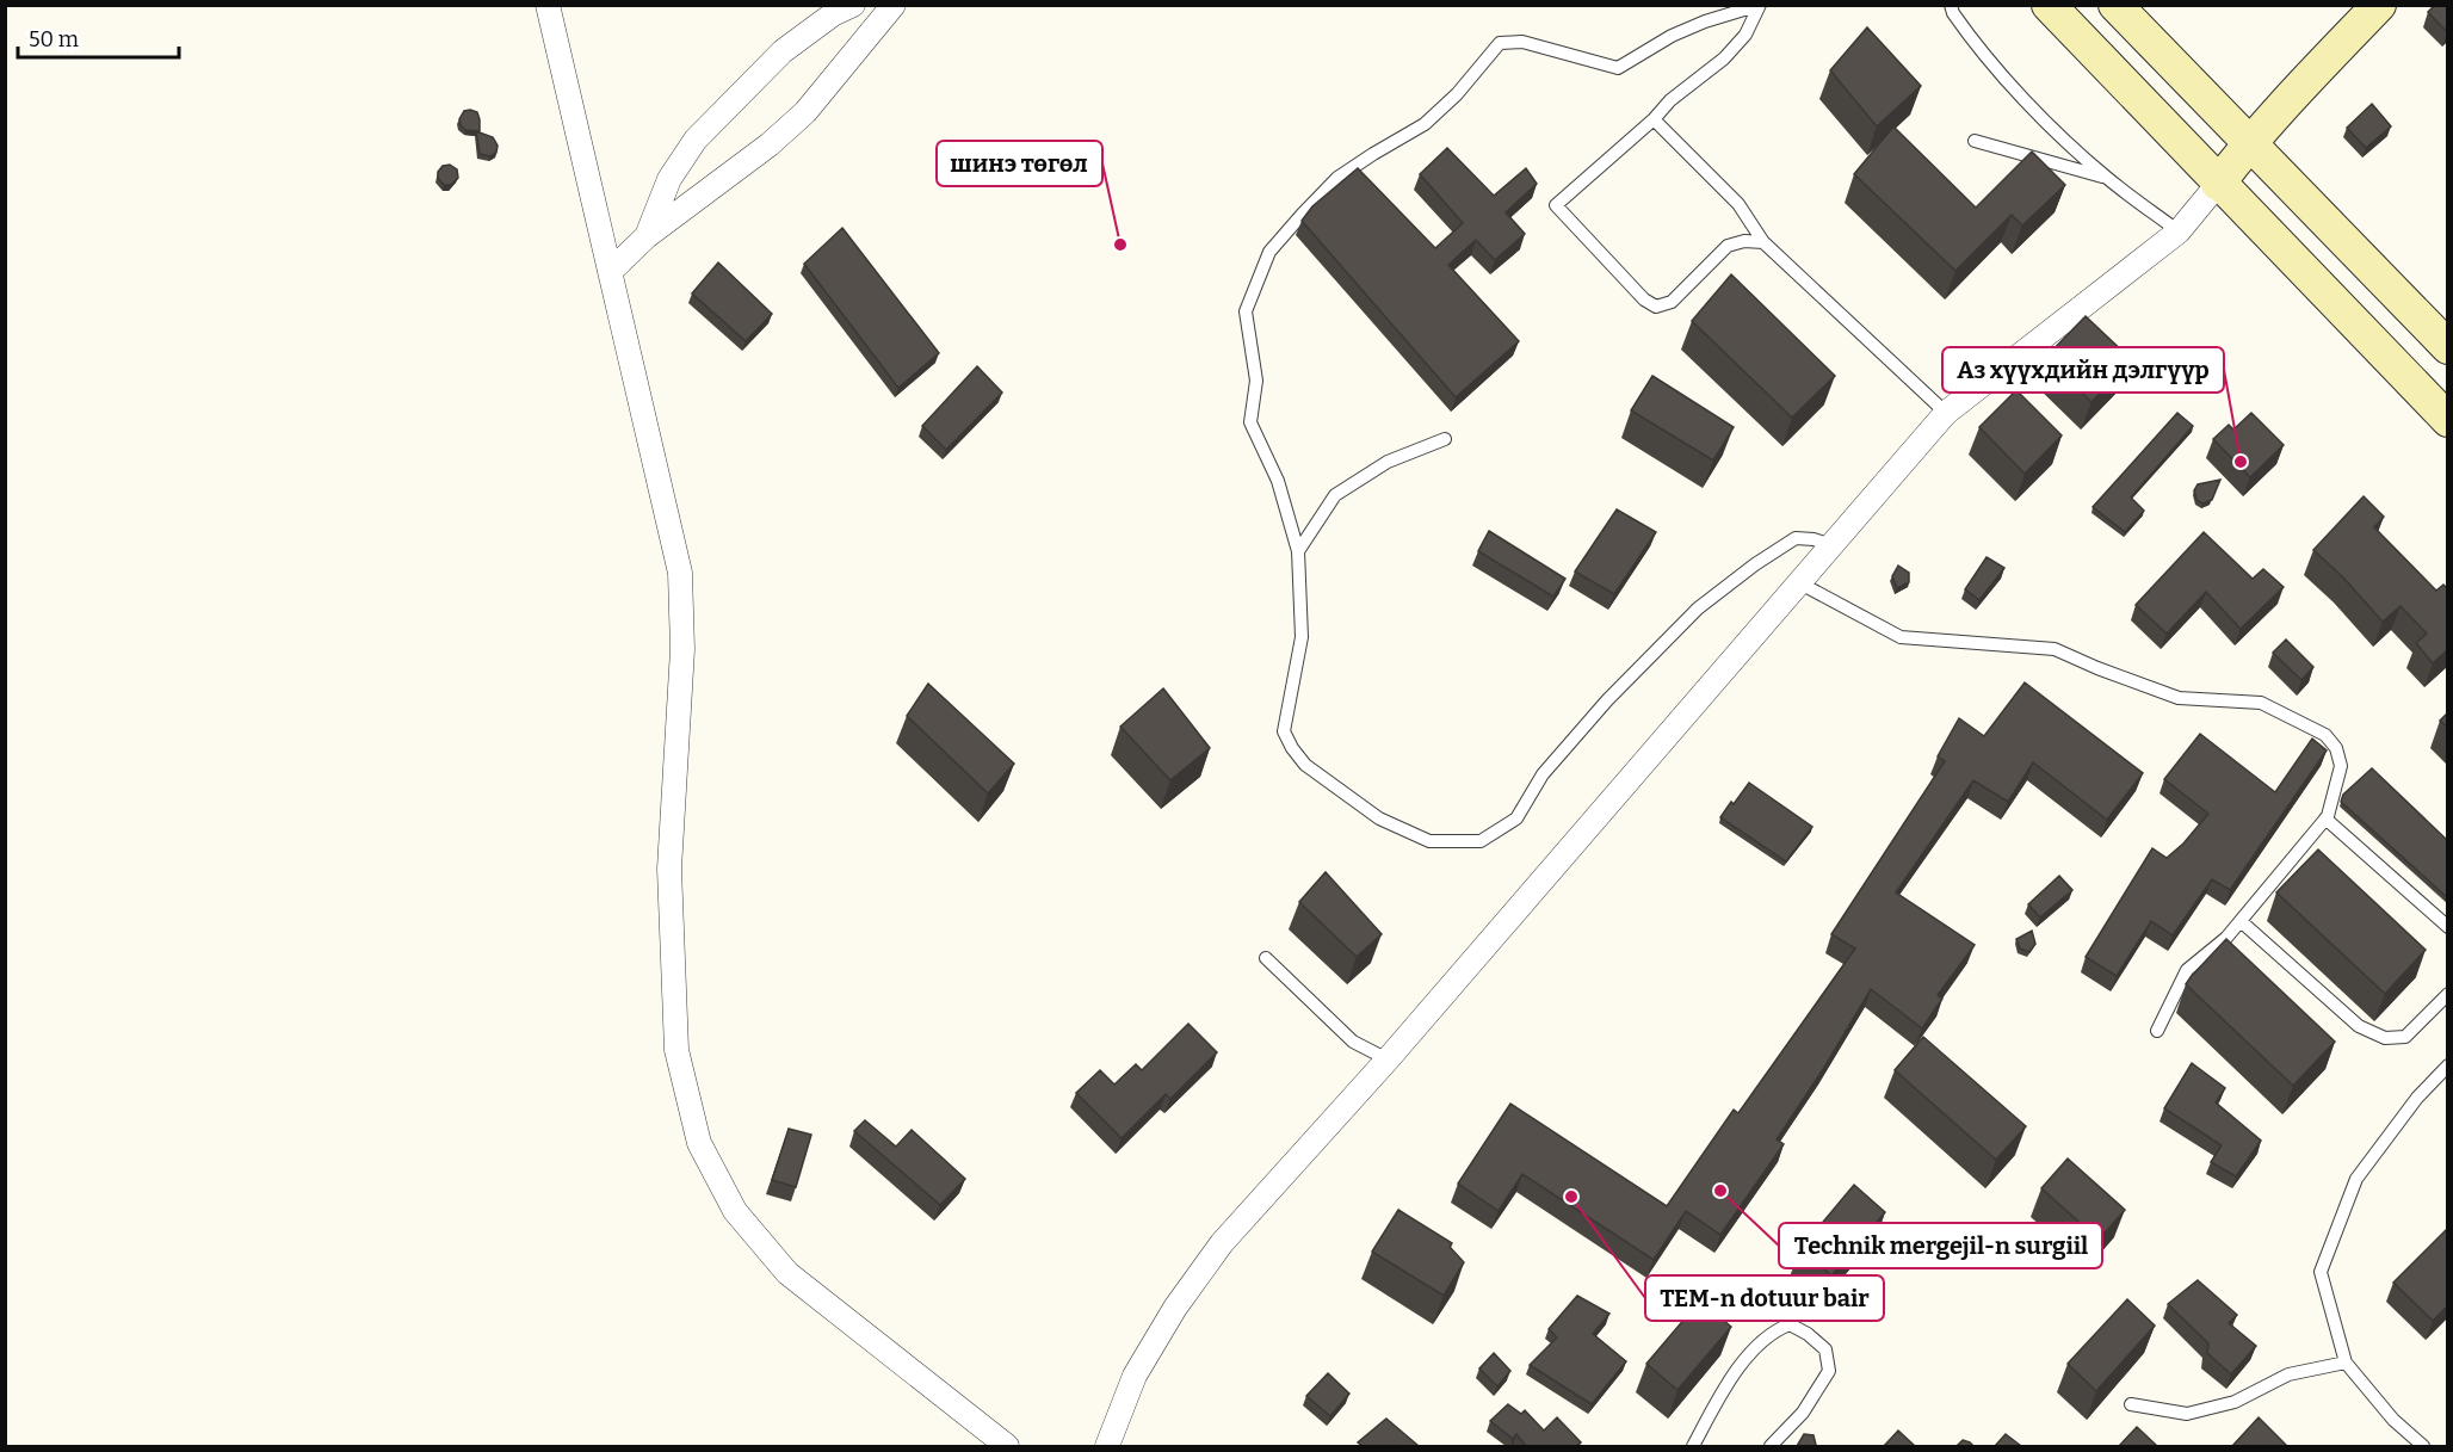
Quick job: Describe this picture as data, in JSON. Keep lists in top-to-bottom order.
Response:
{
  "places": [
    "шинэ төгөл",
    "Аз хүүхдийн дэлгүүр",
    "Technik mergejil-n surgiil",
    "TEM-n dotuur bair"
  ],
  "scale_bar": "50 m"
}
